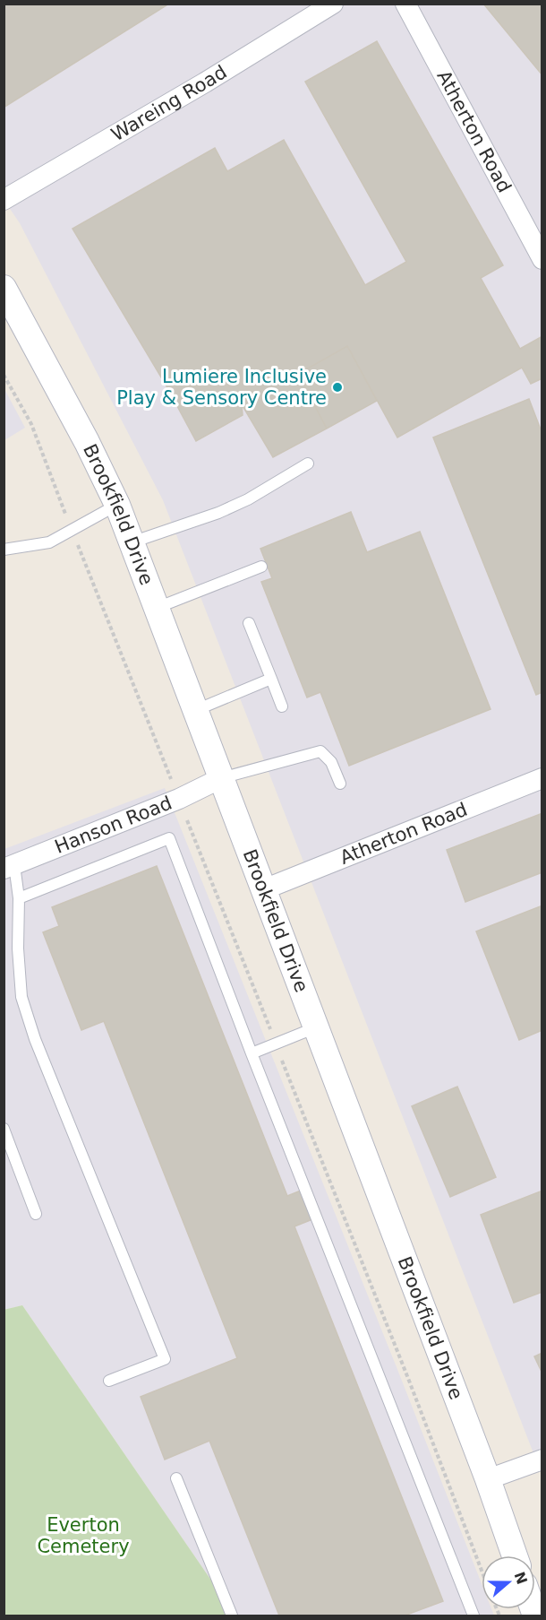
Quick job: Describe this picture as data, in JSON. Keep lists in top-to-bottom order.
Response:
{
  "streets": {
    "street": [
      "Wareing Road",
      "Atherton Road",
      "Brookfield Drive",
      "Hanson Road"
    ]
  },
  "crossings": [
    ["Atherton Road", "Brookfield Drive"],
    ["Brookfield Drive", "Hanson Road"]
  ],
  "parks": ["Everton Cemetery"],
  "places": ["Lumiere Inclusive Play & Sensory Centre"],
  "north": "right"
}
